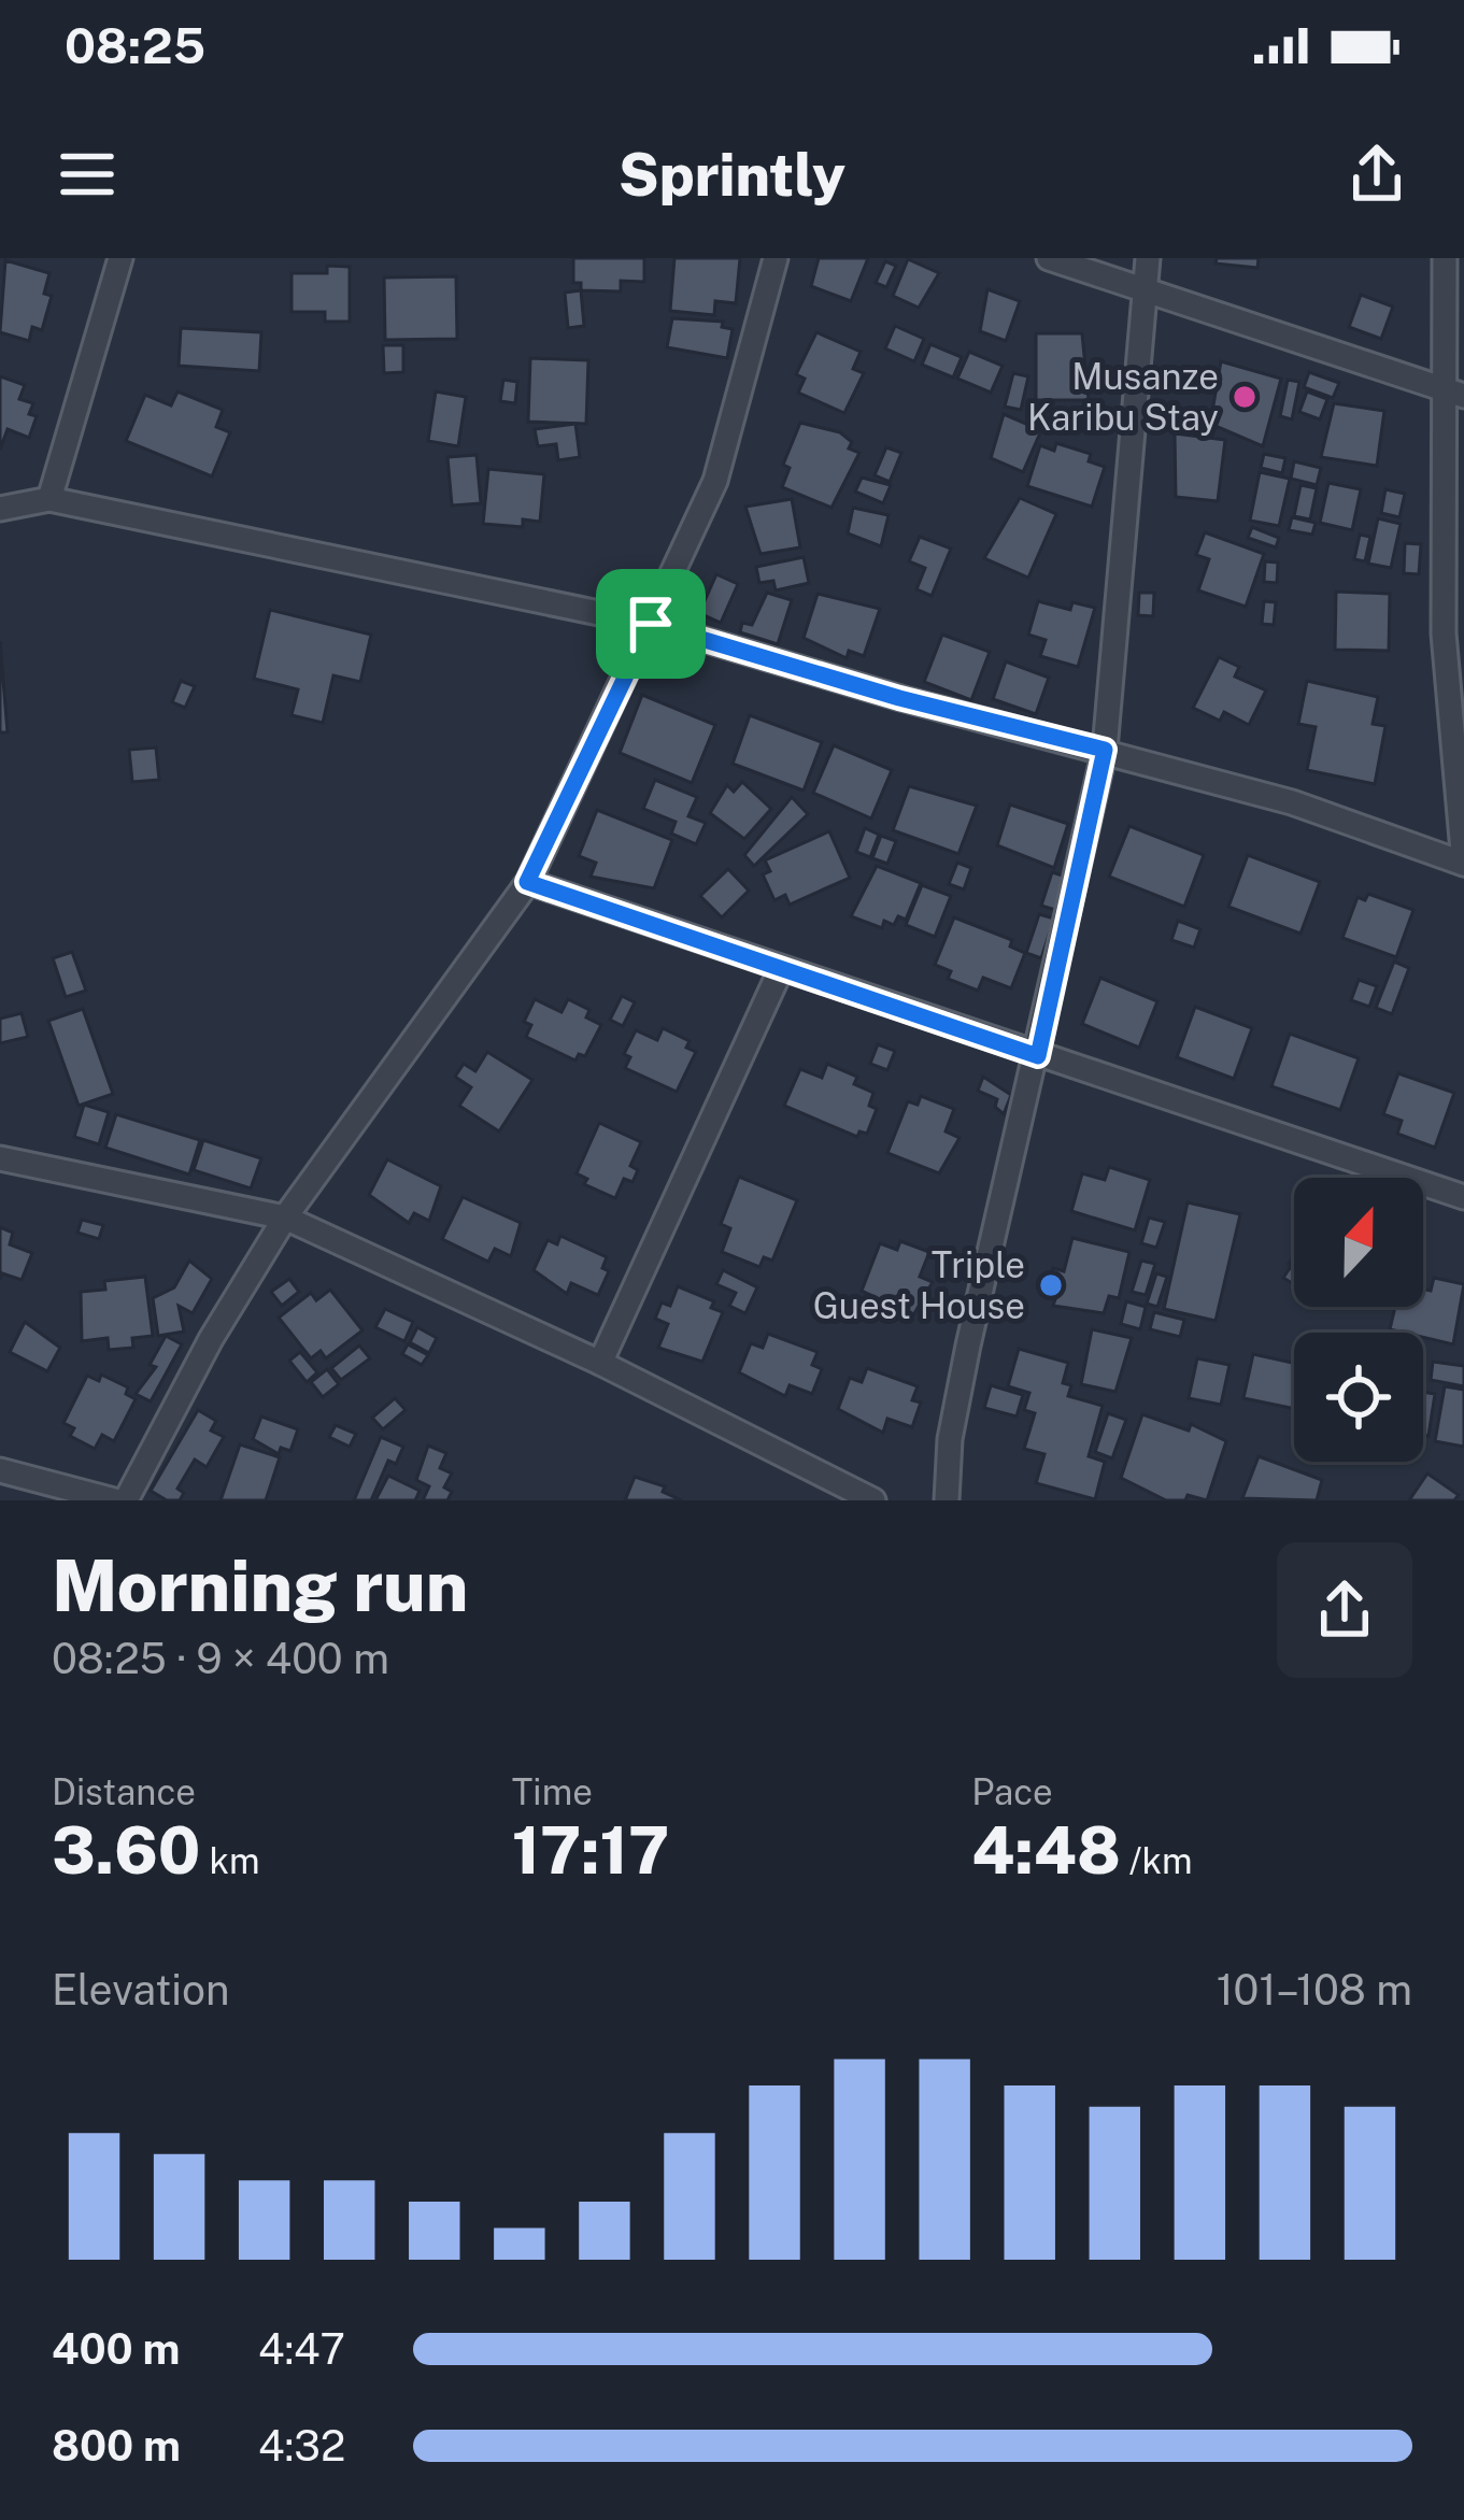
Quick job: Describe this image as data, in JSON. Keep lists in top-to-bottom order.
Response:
{
  "places": ["Musanze Karibu Stay", "Triple Guest House"],
  "north": "top",
  "page": {
    "status": "08:25",
    "header": "Sprintly",
    "heading": ["Morning run", "08:25 · 9 × 400 m"],
    "stats": [
      ["Distance", "3.60 km"],
      ["Time", "17:17"],
      ["Pace", "4:48 /km"]
    ],
    "chart": ["Elevation", "101–108 m"],
    "list": [
      {
        "name": "400 m",
        "note": "4:47"
      },
      {
        "name": "800 m",
        "note": "4:32"
      }
    ]
  }
}
